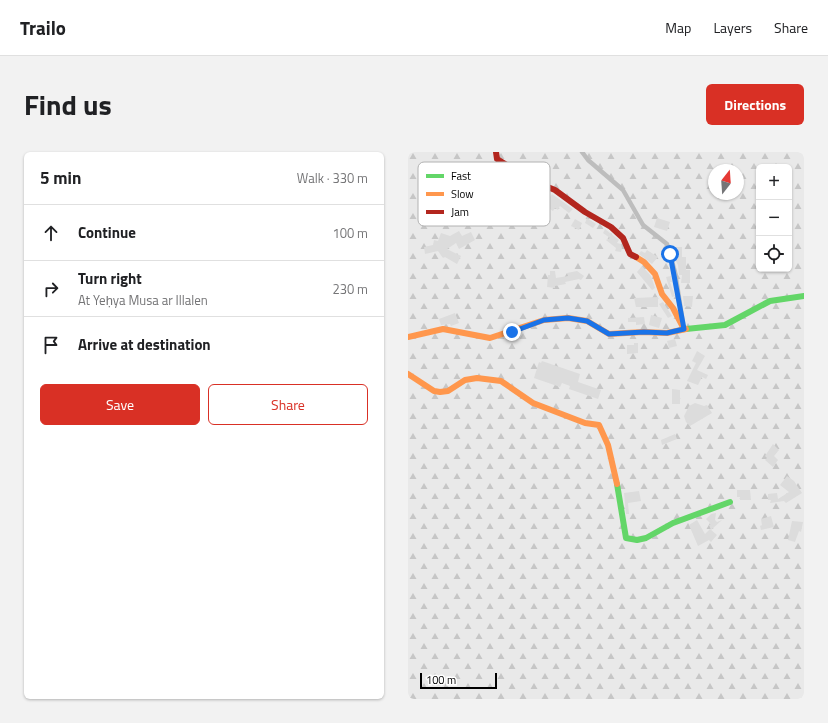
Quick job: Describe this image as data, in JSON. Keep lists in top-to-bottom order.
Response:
{
  "legend": ["Fast", "Slow", "Jam"],
  "scale_bar": "100 m",
  "north": "top",
  "page": {
    "header": "Trailo",
    "nav": ["Map", "Layers", "Share"],
    "title": "Find us",
    "buttons": [
      "Directions",
      ["Save", "Share"]
    ],
    "heading": ["5 min", "Walk · 330 m"],
    "map_buttons": ["+", "−"],
    "list": [
      ["Continue", "100 m"],
      ["Turn right", "At Yeḥya Musa ar Illalen", "230 m"],
      "Arrive at destination"
    ],
    "scale": "100 m"
  }
}
